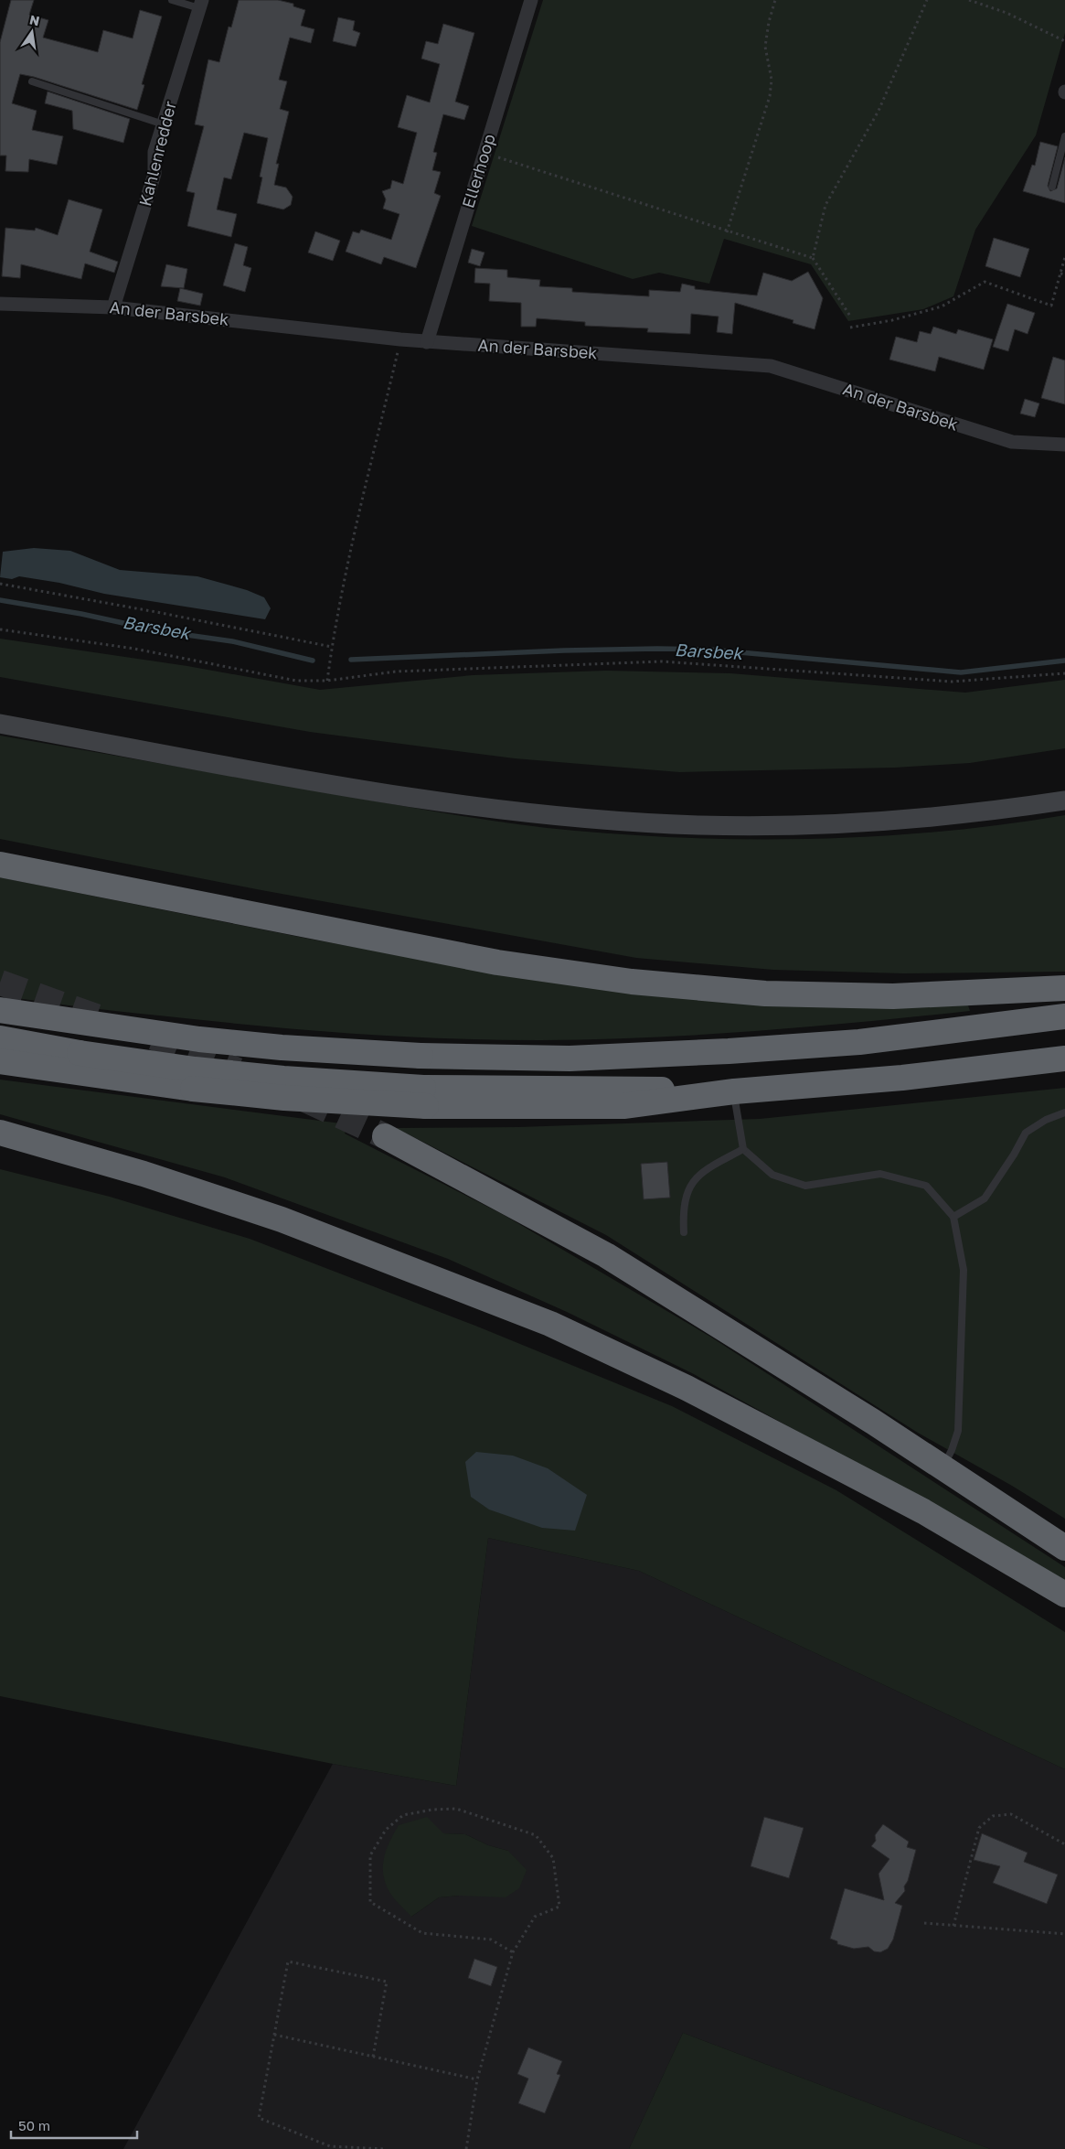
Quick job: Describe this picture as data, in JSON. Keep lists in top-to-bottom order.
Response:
{
  "streets": {
    "street": ["Kahlenredder", "Ellerhoop", "An der Barsbek"]
  },
  "crossings": [
    ["Kahlenredder", "An der Barsbek"],
    ["Ellerhoop", "An der Barsbek"]
  ],
  "water": ["Barsbek"],
  "scale_bar": "50 m",
  "north": "top"
}
